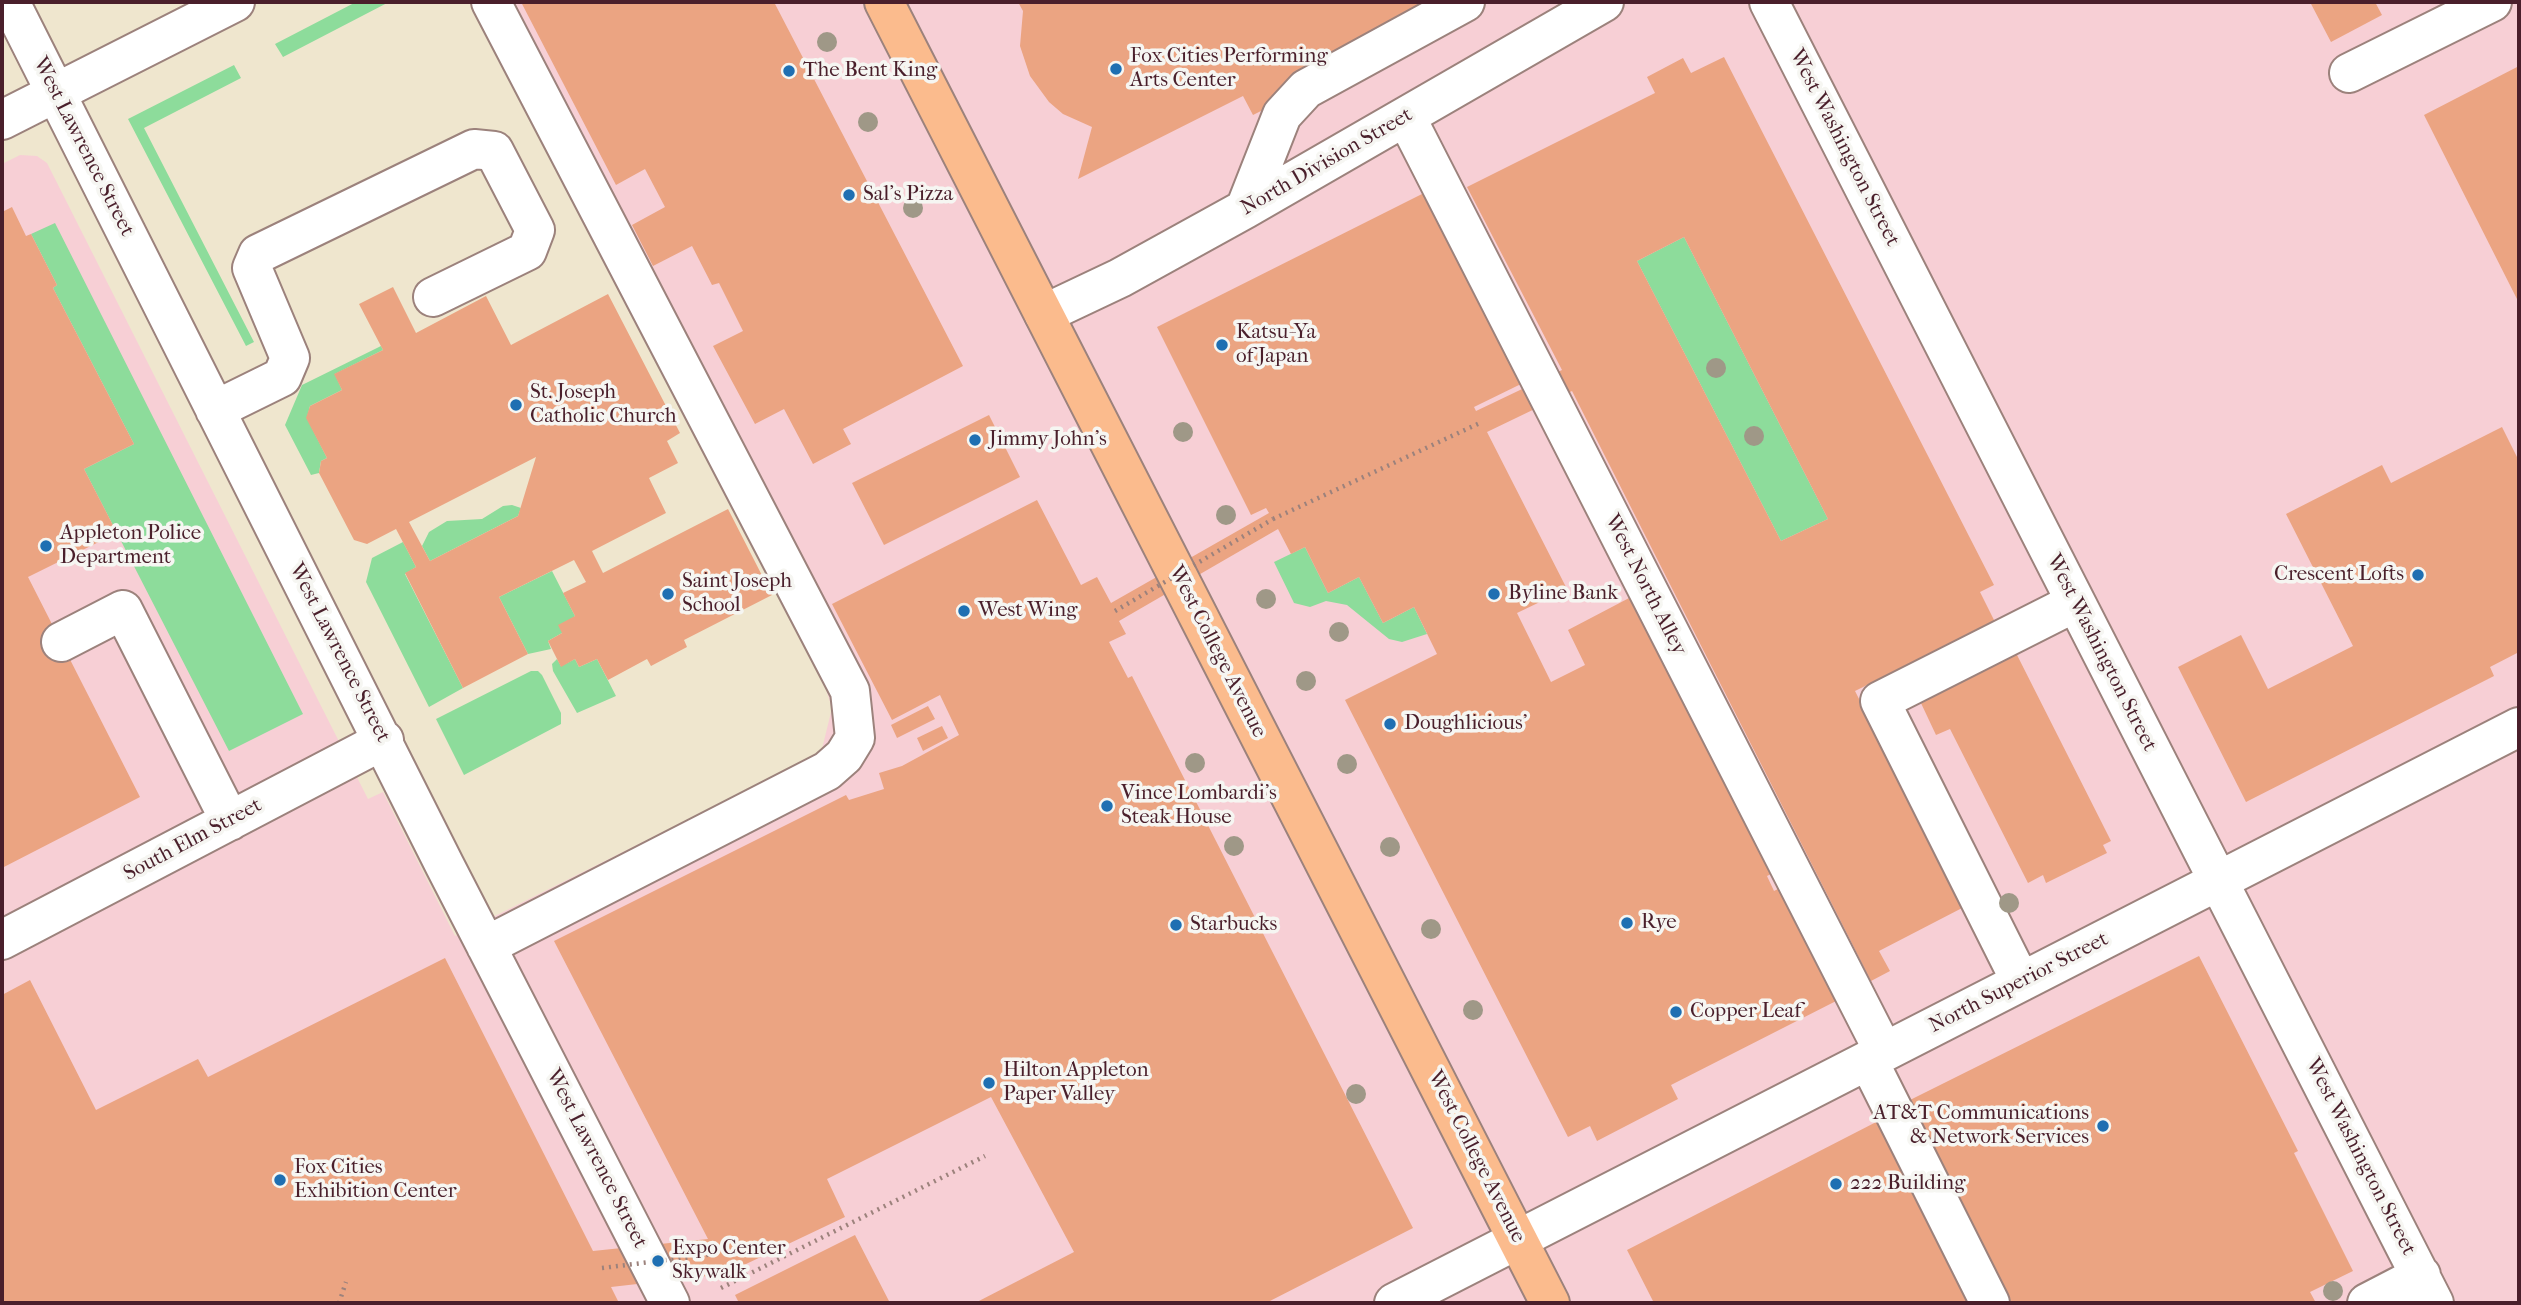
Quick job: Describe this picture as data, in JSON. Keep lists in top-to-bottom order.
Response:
{
  "streets": {
    "main road": ["West College Avenue"],
    "street": [
      "West Lawrence Street",
      "West Washington Street",
      "North Division Street",
      "West North Alley",
      "South Elm Street",
      "North Superior Street"
    ]
  },
  "crossings": [
    ["West Lawrence Street", "South Elm Street"],
    ["West Washington Street", "North Superior Street"],
    ["North Division Street", "West North Alley"],
    ["North Division Street", "West College Avenue"],
    ["West North Alley", "North Superior Street"],
    ["West College Avenue", "North Superior Street"]
  ],
  "places": [
    "Fox Cities Performing Arts Center",
    "The Bent King",
    "Sal's Pizza",
    "Katsu-Ya of Japan",
    "St. Joseph Catholic Church",
    "Jimmy John's",
    "Appleton Police Department",
    "Crescent Lofts",
    "Saint Joseph School",
    "Byline Bank",
    "West Wing",
    "Doughlicious’",
    "Vince Lombardi's Steak House",
    "Rye",
    "Starbucks",
    "Copper Leaf",
    "Hilton Appleton Paper Valley",
    "AT&T Communications & Network Services",
    "Fox Cities Exhibition Center",
    "222 Building",
    "Expo Center Skywalk"
  ]
}
